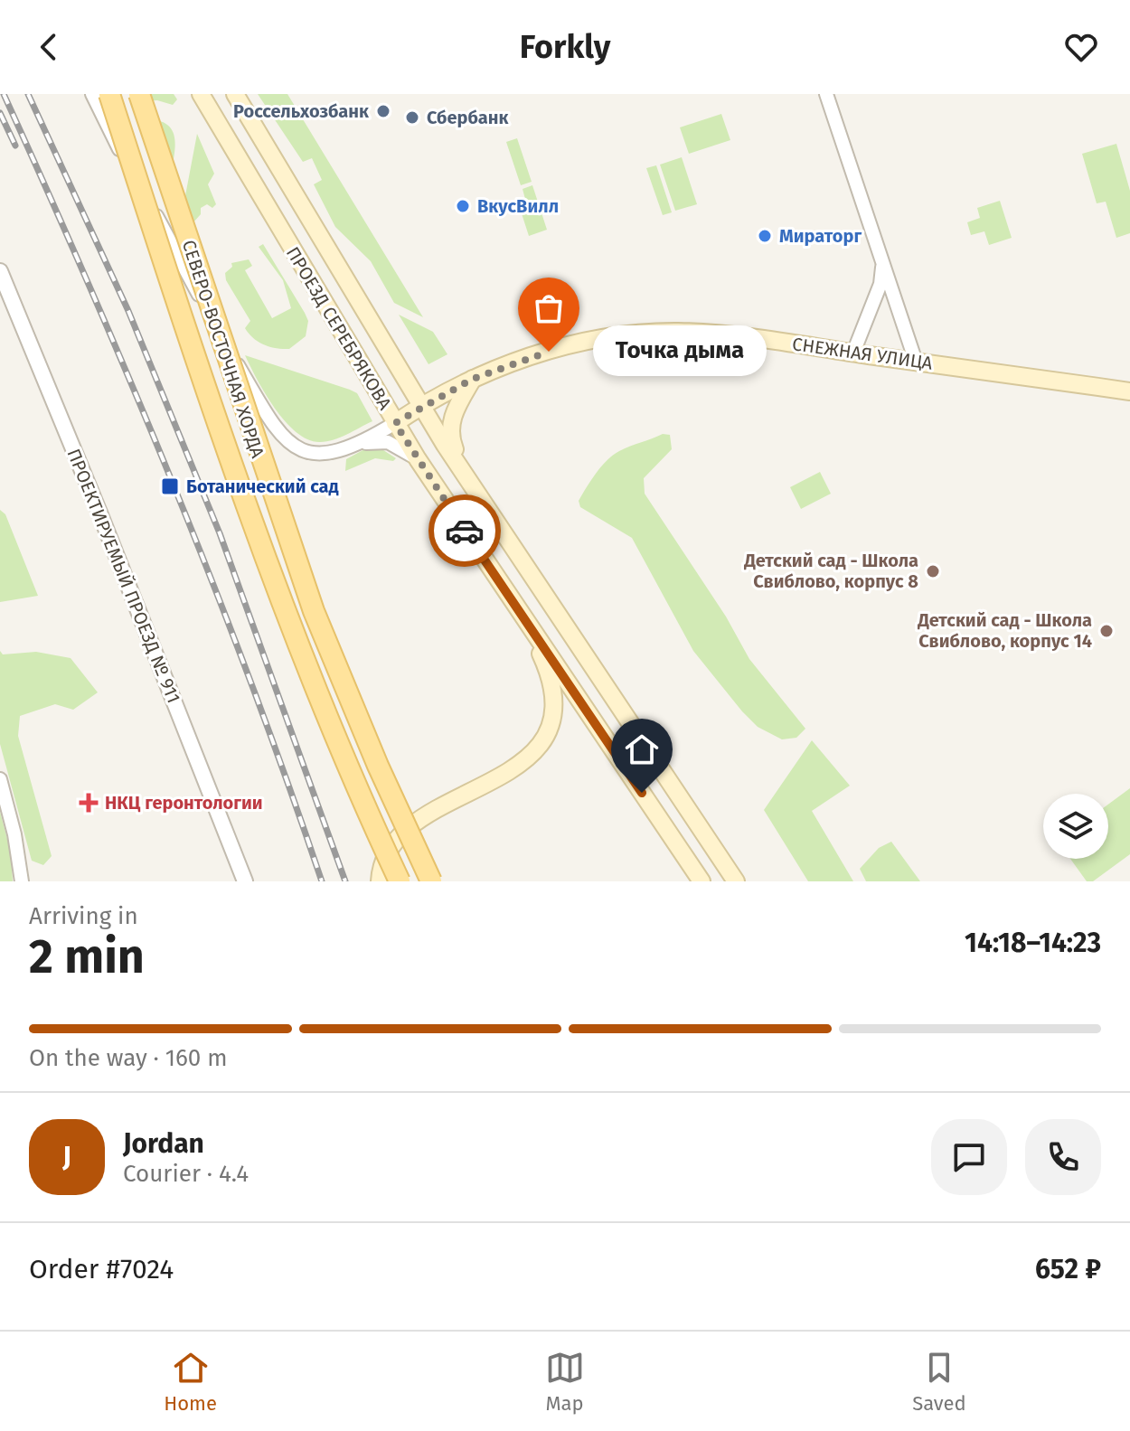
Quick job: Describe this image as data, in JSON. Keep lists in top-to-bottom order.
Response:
{
  "streets": {
    "main road": ["ПРОЕЗД СЕРЕБРЯКОВА", "СЕВЕРО-ВОСТОЧНАЯ ХОРДА", "СНЕЖНАЯ УЛИЦА"],
    "street": ["ПРОЕКТИРУЕМЫЙ ПРОЕЗД № 911"]
  },
  "crossings": [
    ["ПРОЕЗД СЕРЕБРЯКОВА", "СНЕЖНАЯ УЛИЦА"]
  ],
  "places": {
    "other": [
      "Россельхозбанк",
      "Сбербанк",
      "ВкусВилл",
      "Мираторг",
      "Точка дыма",
      "Детский сад - Школа Свиблово, корпус 8",
      "Детский сад - Школа Свиблово, корпус 14"
    ],
    "transit": ["Ботанический сад"],
    "health": ["НКЦ геронтологии"]
  },
  "page": {
    "header": "Forkly",
    "bubble": "Точка дыма",
    "heading": ["2 min", "Arriving in", "14:18–14:23"],
    "panel": [
      "Jordan",
      "Courier · 4.4",
      "Order #7024",
      "652 ₽"
    ],
    "bar": "On the way · 160 m",
    "round": "J",
    "tabs": ["Home", "Map", "Saved"]
  }
}
